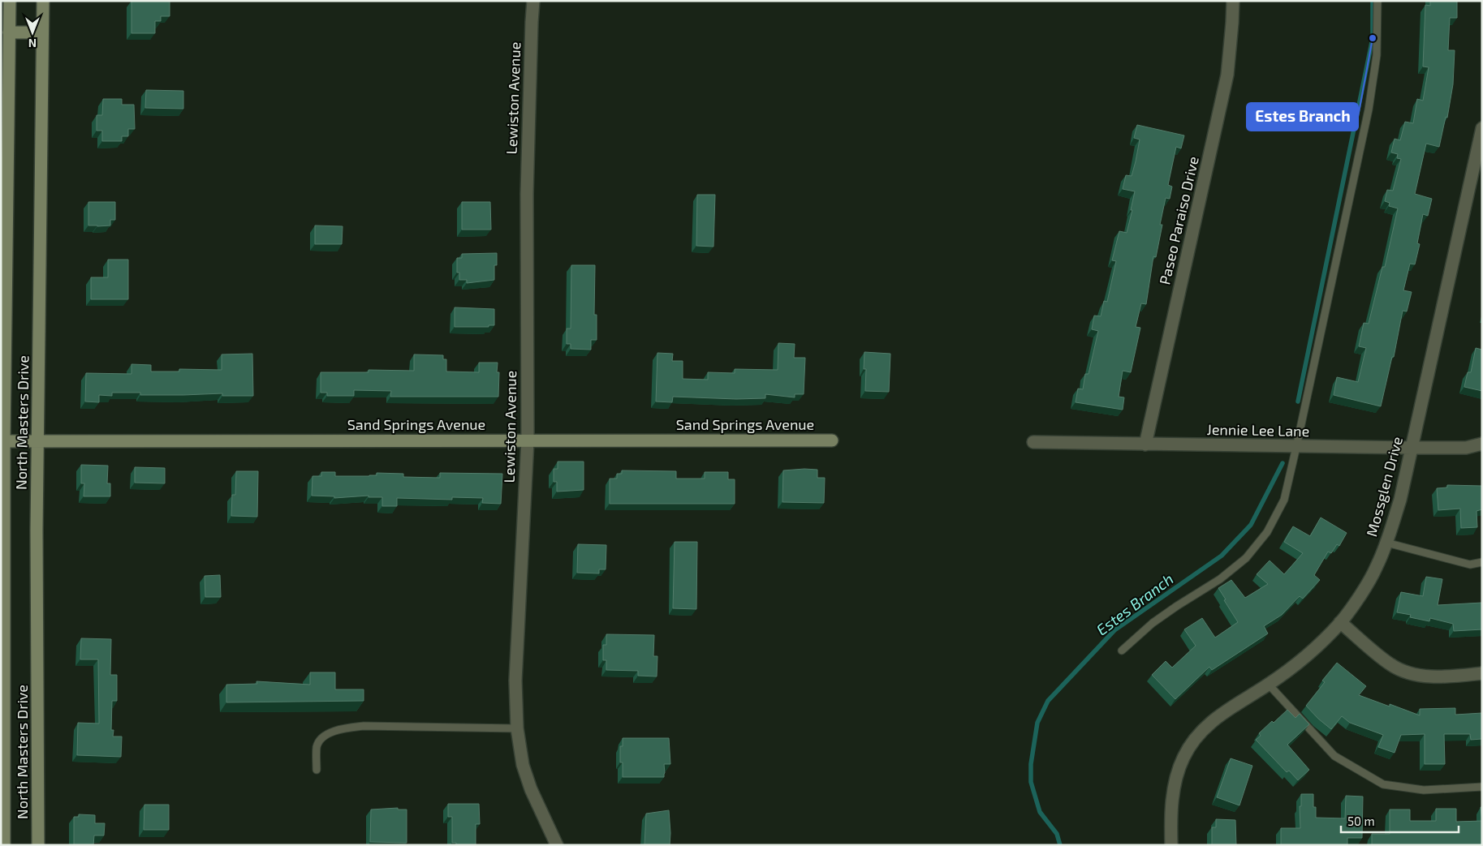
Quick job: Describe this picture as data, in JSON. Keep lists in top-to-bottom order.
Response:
{
  "streets": {
    "main road": ["North Masters Drive", "Sand Springs Avenue"],
    "street": [
      "Lewiston Avenue",
      "Paseo Paraiso Drive",
      "Jennie Lee Lane",
      "Mossglen Drive"
    ]
  },
  "crossings": [
    ["Lewiston Avenue", "Sand Springs Avenue"],
    ["Paseo Paraiso Drive", "Jennie Lee Lane"],
    ["North Masters Drive", "Sand Springs Avenue"],
    ["Jennie Lee Lane", "Mossglen Drive"]
  ],
  "water": ["Estes Branch"],
  "places": ["Estes Branch"],
  "scale_bar": "50 m",
  "north": "bottom"
}
